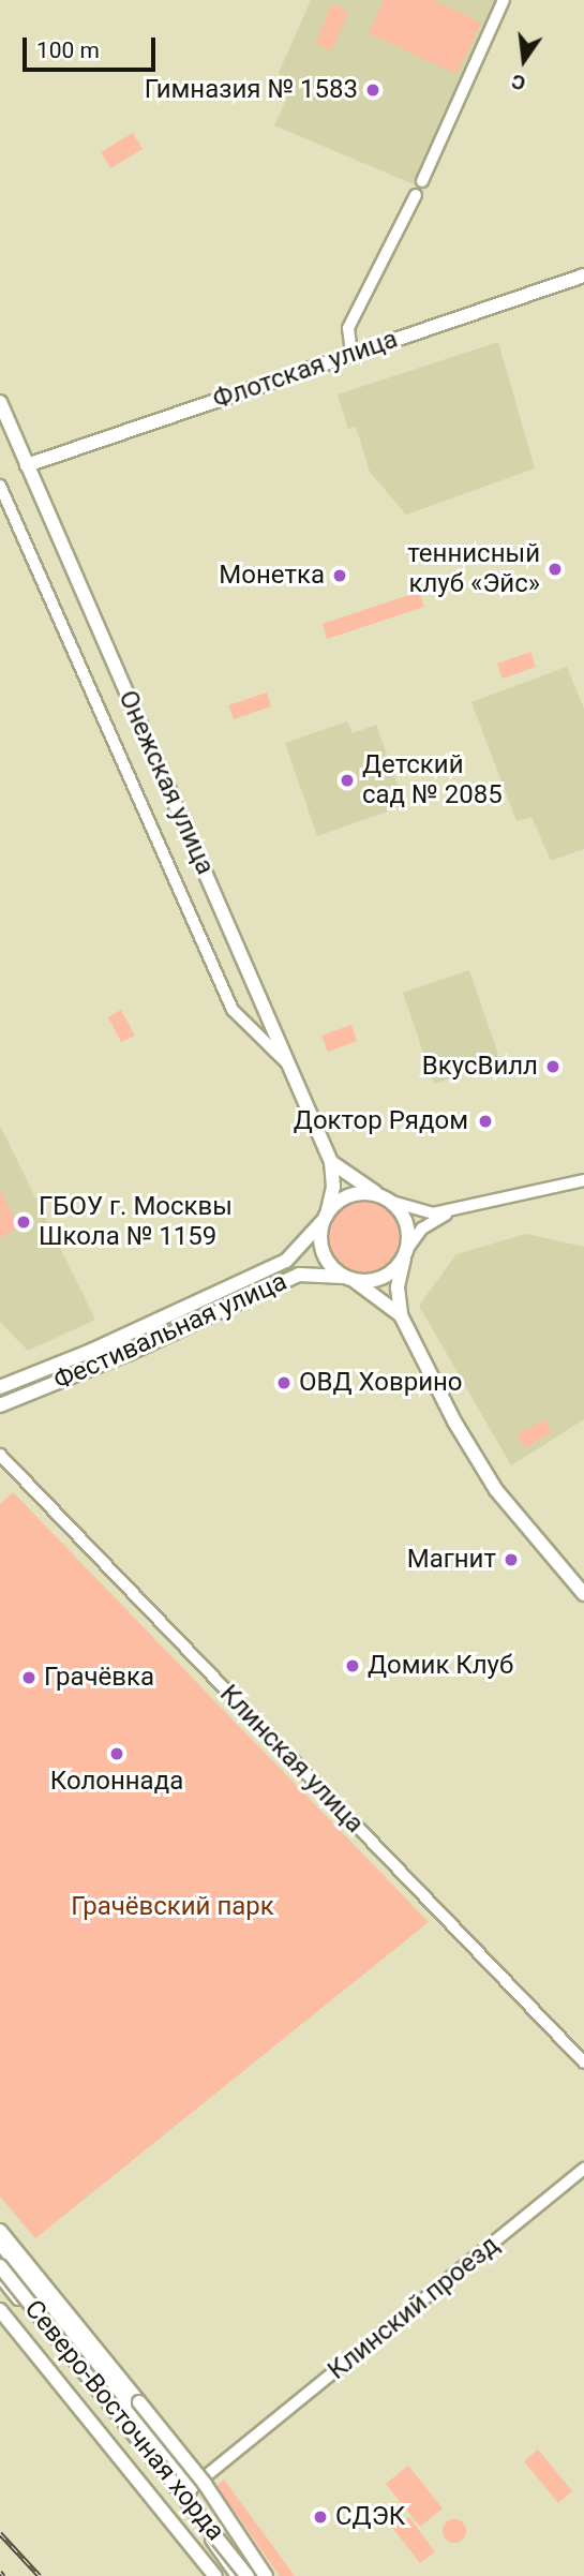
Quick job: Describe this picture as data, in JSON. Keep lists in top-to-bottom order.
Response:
{
  "streets": {
    "main road": [
      "Флотская улица",
      "Онежская улица",
      "Фестивальная улица",
      "Северо-Восточная хорда"
    ],
    "street": ["Клинская улица", "Клинский проезд"]
  },
  "crossings": [
    ["Флотская улица", "Онежская улица"],
    ["Онежская улица", "Фестивальная улица"]
  ],
  "parks": ["Грачёвский парк"],
  "places": [
    "Гимназия № 1583",
    "теннисный клуб «Эйс»",
    "Монетка",
    "Детский сад № 2085",
    "ВкусВилл",
    "Доктор Рядом",
    "ГБОУ г. Москвы Школа № 1159",
    "ОВД Ховрино",
    "Магнит",
    "Домик Клуб",
    "Грачёвка",
    "Колоннада",
    "СДЭК"
  ],
  "scale_bar": "100 m",
  "north": "bottom"
}
